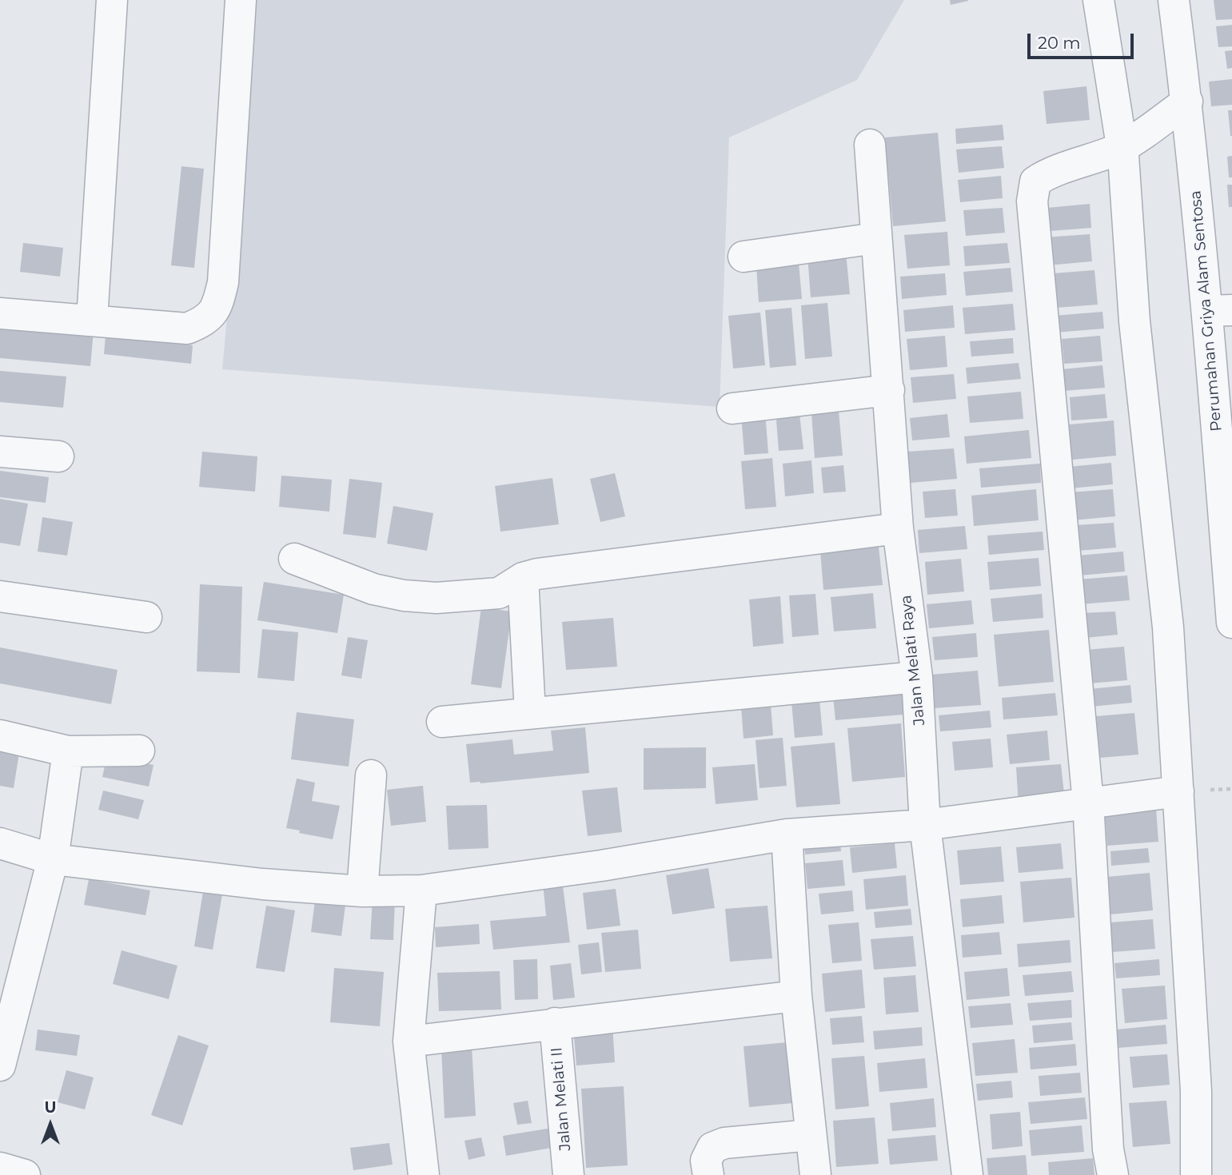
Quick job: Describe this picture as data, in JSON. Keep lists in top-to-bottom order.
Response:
{
  "streets": {
    "street": ["Perumahan Griya Alam Sentosa", "Jalan Melati Raya", "Jalan Melati II"]
  },
  "scale_bar": "20 m",
  "north": "top"
}
